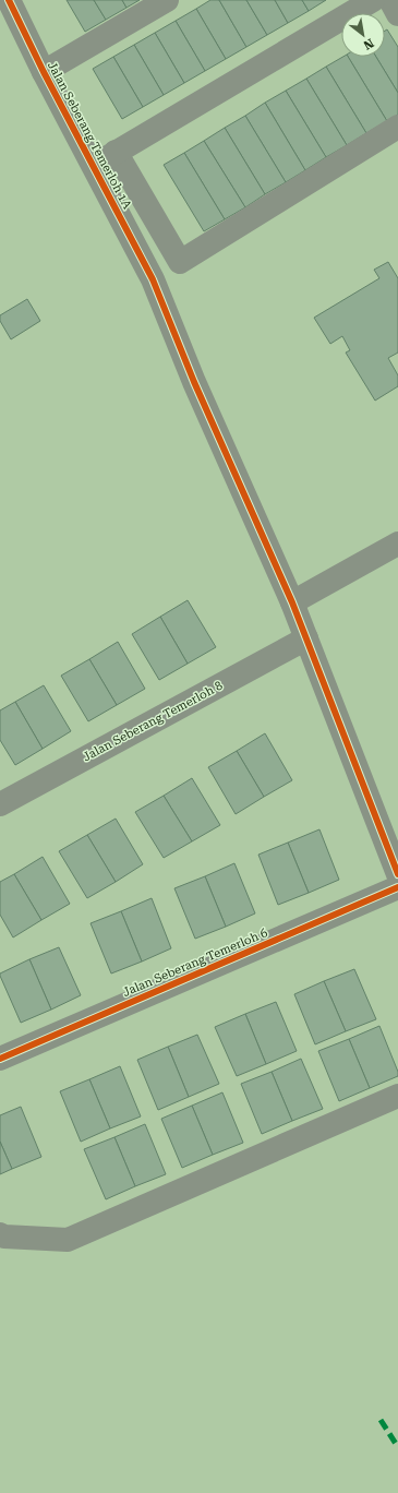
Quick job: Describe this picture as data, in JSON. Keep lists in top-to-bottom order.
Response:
{
  "streets": {
    "street": ["Jalan Seberang Temerloh 1A", "Jalan Seberang Temerloh 8", "Jalan Seberang Temerloh 6"]
  },
  "crossings": [
    ["Jalan Seberang Temerloh 1A", "Jalan Seberang Temerloh 8"]
  ],
  "north": "bottom right"
}
